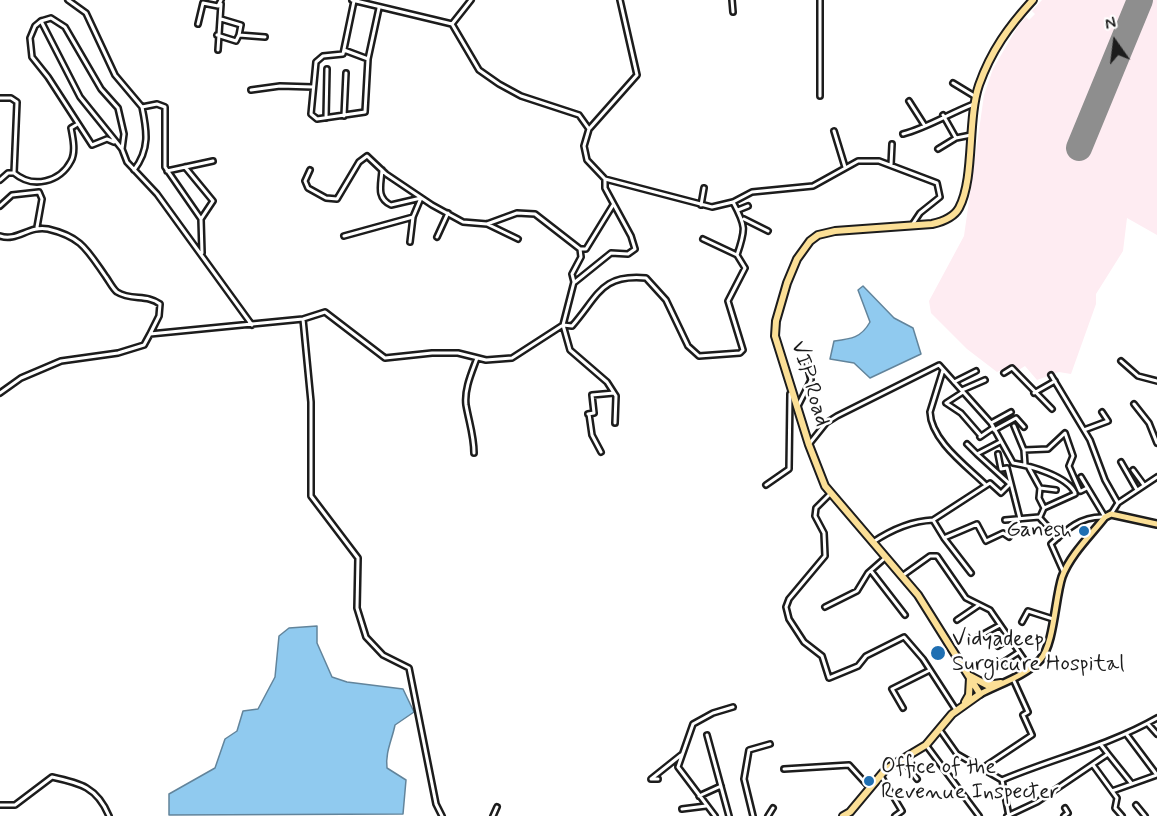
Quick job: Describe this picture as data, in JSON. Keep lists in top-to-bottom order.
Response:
{
  "streets": {
    "highway": ["VIP Road"]
  },
  "places": ["Ganesh", "Vidyadeep Surgicure Hospital", "Office of the Revenue Inspecter"],
  "north": "top"
}
